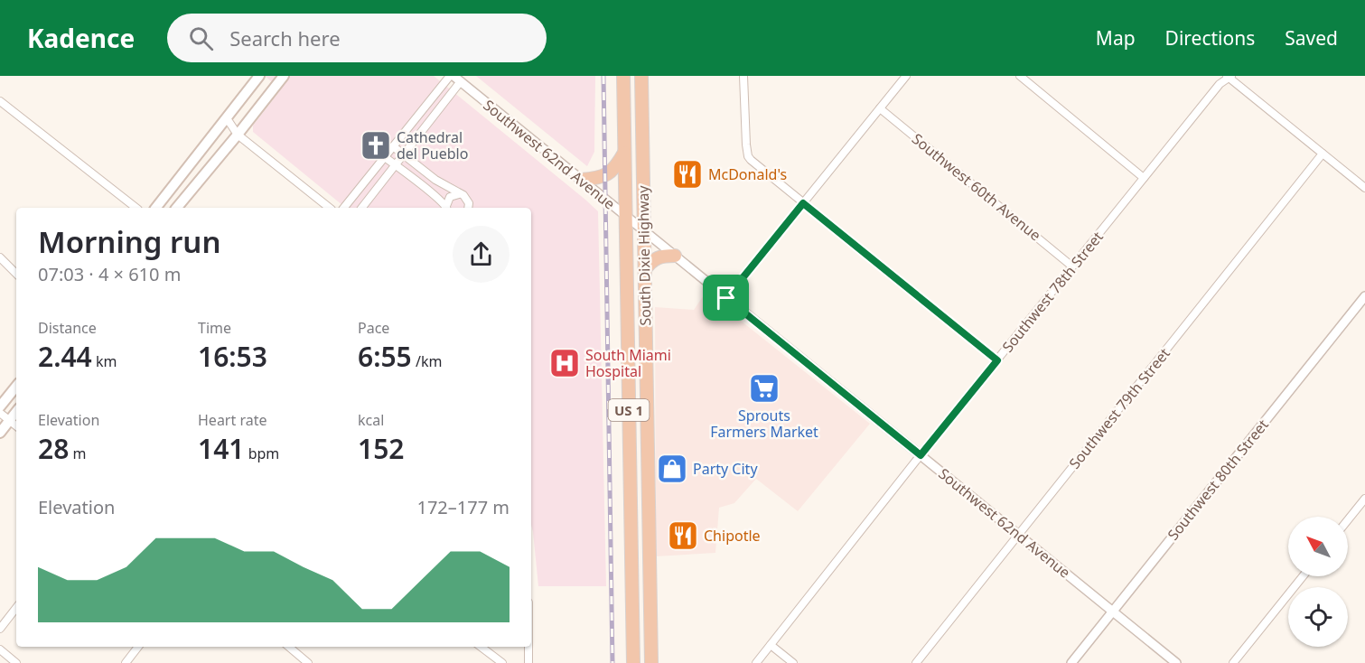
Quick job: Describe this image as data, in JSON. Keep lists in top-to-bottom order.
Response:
{
  "streets": {
    "highway": ["South Dixie Highway", "US 1"],
    "street": [
      "Southwest 62nd Avenue",
      "Southwest 60th Avenue",
      "Southwest 78th Street",
      "Southwest 79th Street",
      "Southwest 80th Street"
    ]
  },
  "crossings": [
    ["Southwest 62nd Avenue", "South Dixie Highway"],
    ["Southwest 62nd Avenue", "Southwest 78th Street"],
    ["Southwest 62nd Avenue", "Southwest 79th Street"],
    ["Southwest 62nd Avenue", "Southwest 80th Street"],
    ["Southwest 60th Avenue", "Southwest 78th Street"]
  ],
  "places": {
    "church": ["Cathedral del Pueblo"],
    "restaurant": ["McDonald's", "Chipotle"],
    "hospital": ["South Miami Hospital"],
    "supermarket": ["Sprouts Farmers Market"],
    "shop": ["Party City"]
  },
  "north": "top left",
  "page": {
    "header": "Kadence",
    "search": "Search here",
    "nav": ["Map", "Directions", "Saved"],
    "heading": ["Morning run", "07:03 · 4 × 610 m"],
    "stats": [
      ["Distance", "2.44 km"],
      ["Time", "16:53"],
      ["Pace", "6:55 /km"],
      ["Elevation", "28 m"],
      ["Heart rate", "141 bpm"],
      ["kcal", "152"]
    ],
    "chart": ["Elevation", "172–177 m"]
  }
}
